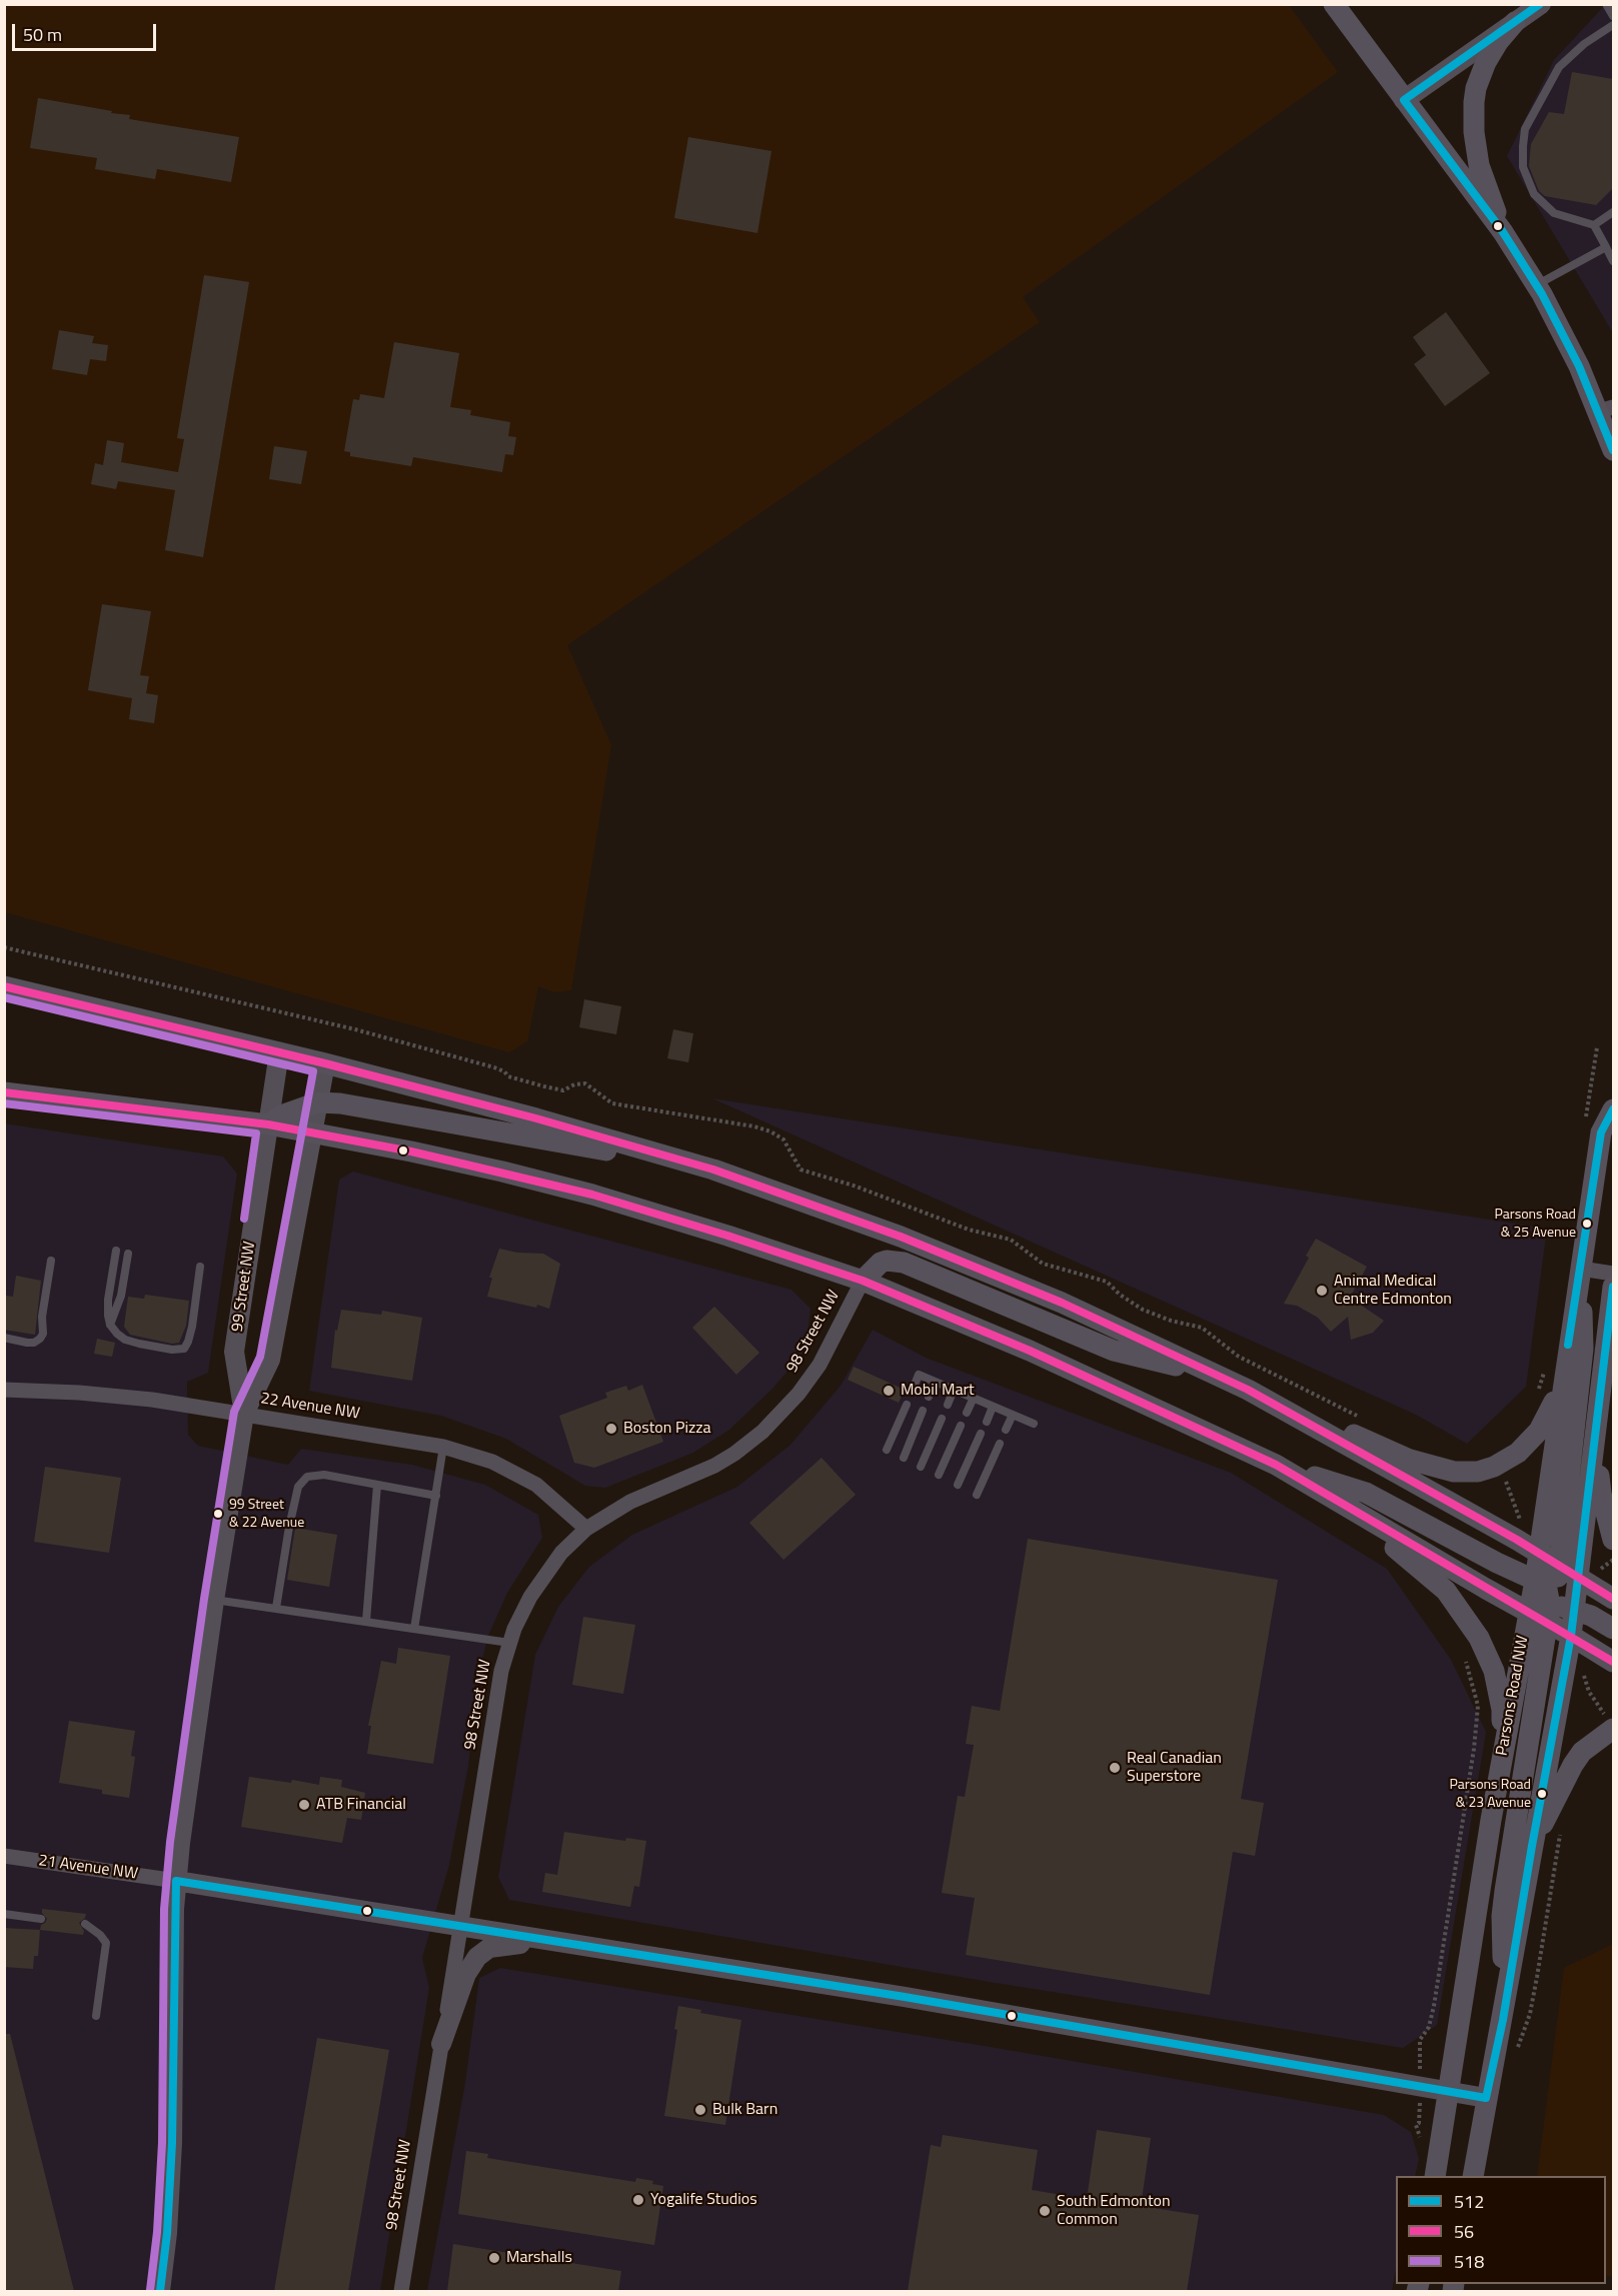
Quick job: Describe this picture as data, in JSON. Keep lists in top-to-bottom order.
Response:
{
  "streets": {
    "main road": ["Parsons Road NW"],
    "street": [
      "99 Street NW",
      "98 Street NW",
      "22 Avenue NW",
      "21 Avenue NW"
    ]
  },
  "crossings": [
    ["99 Street NW", "22 Avenue NW"],
    ["99 Street NW", "21 Avenue NW"],
    ["98 Street NW", "22 Avenue NW"],
    ["98 Street NW", "21 Avenue NW"],
    ["Parsons Road NW", "21 Avenue NW"]
  ],
  "places": [
    "Parsons Road & 25 Avenue",
    "Animal Medical Centre Edmonton",
    "Mobil Mart",
    "Boston Pizza",
    "99 Street & 22 Avenue",
    "Real Canadian Superstore",
    "Parsons Road & 23 Avenue",
    "ATB Financial",
    "Bulk Barn",
    "Yogalife Studios",
    "South Edmonton Common",
    "Marshalls"
  ],
  "lines": ["transit line 512", "transit line 56", "transit line 518"],
  "legend": ["512", "56", "518"],
  "scale_bar": "50 m"
}
